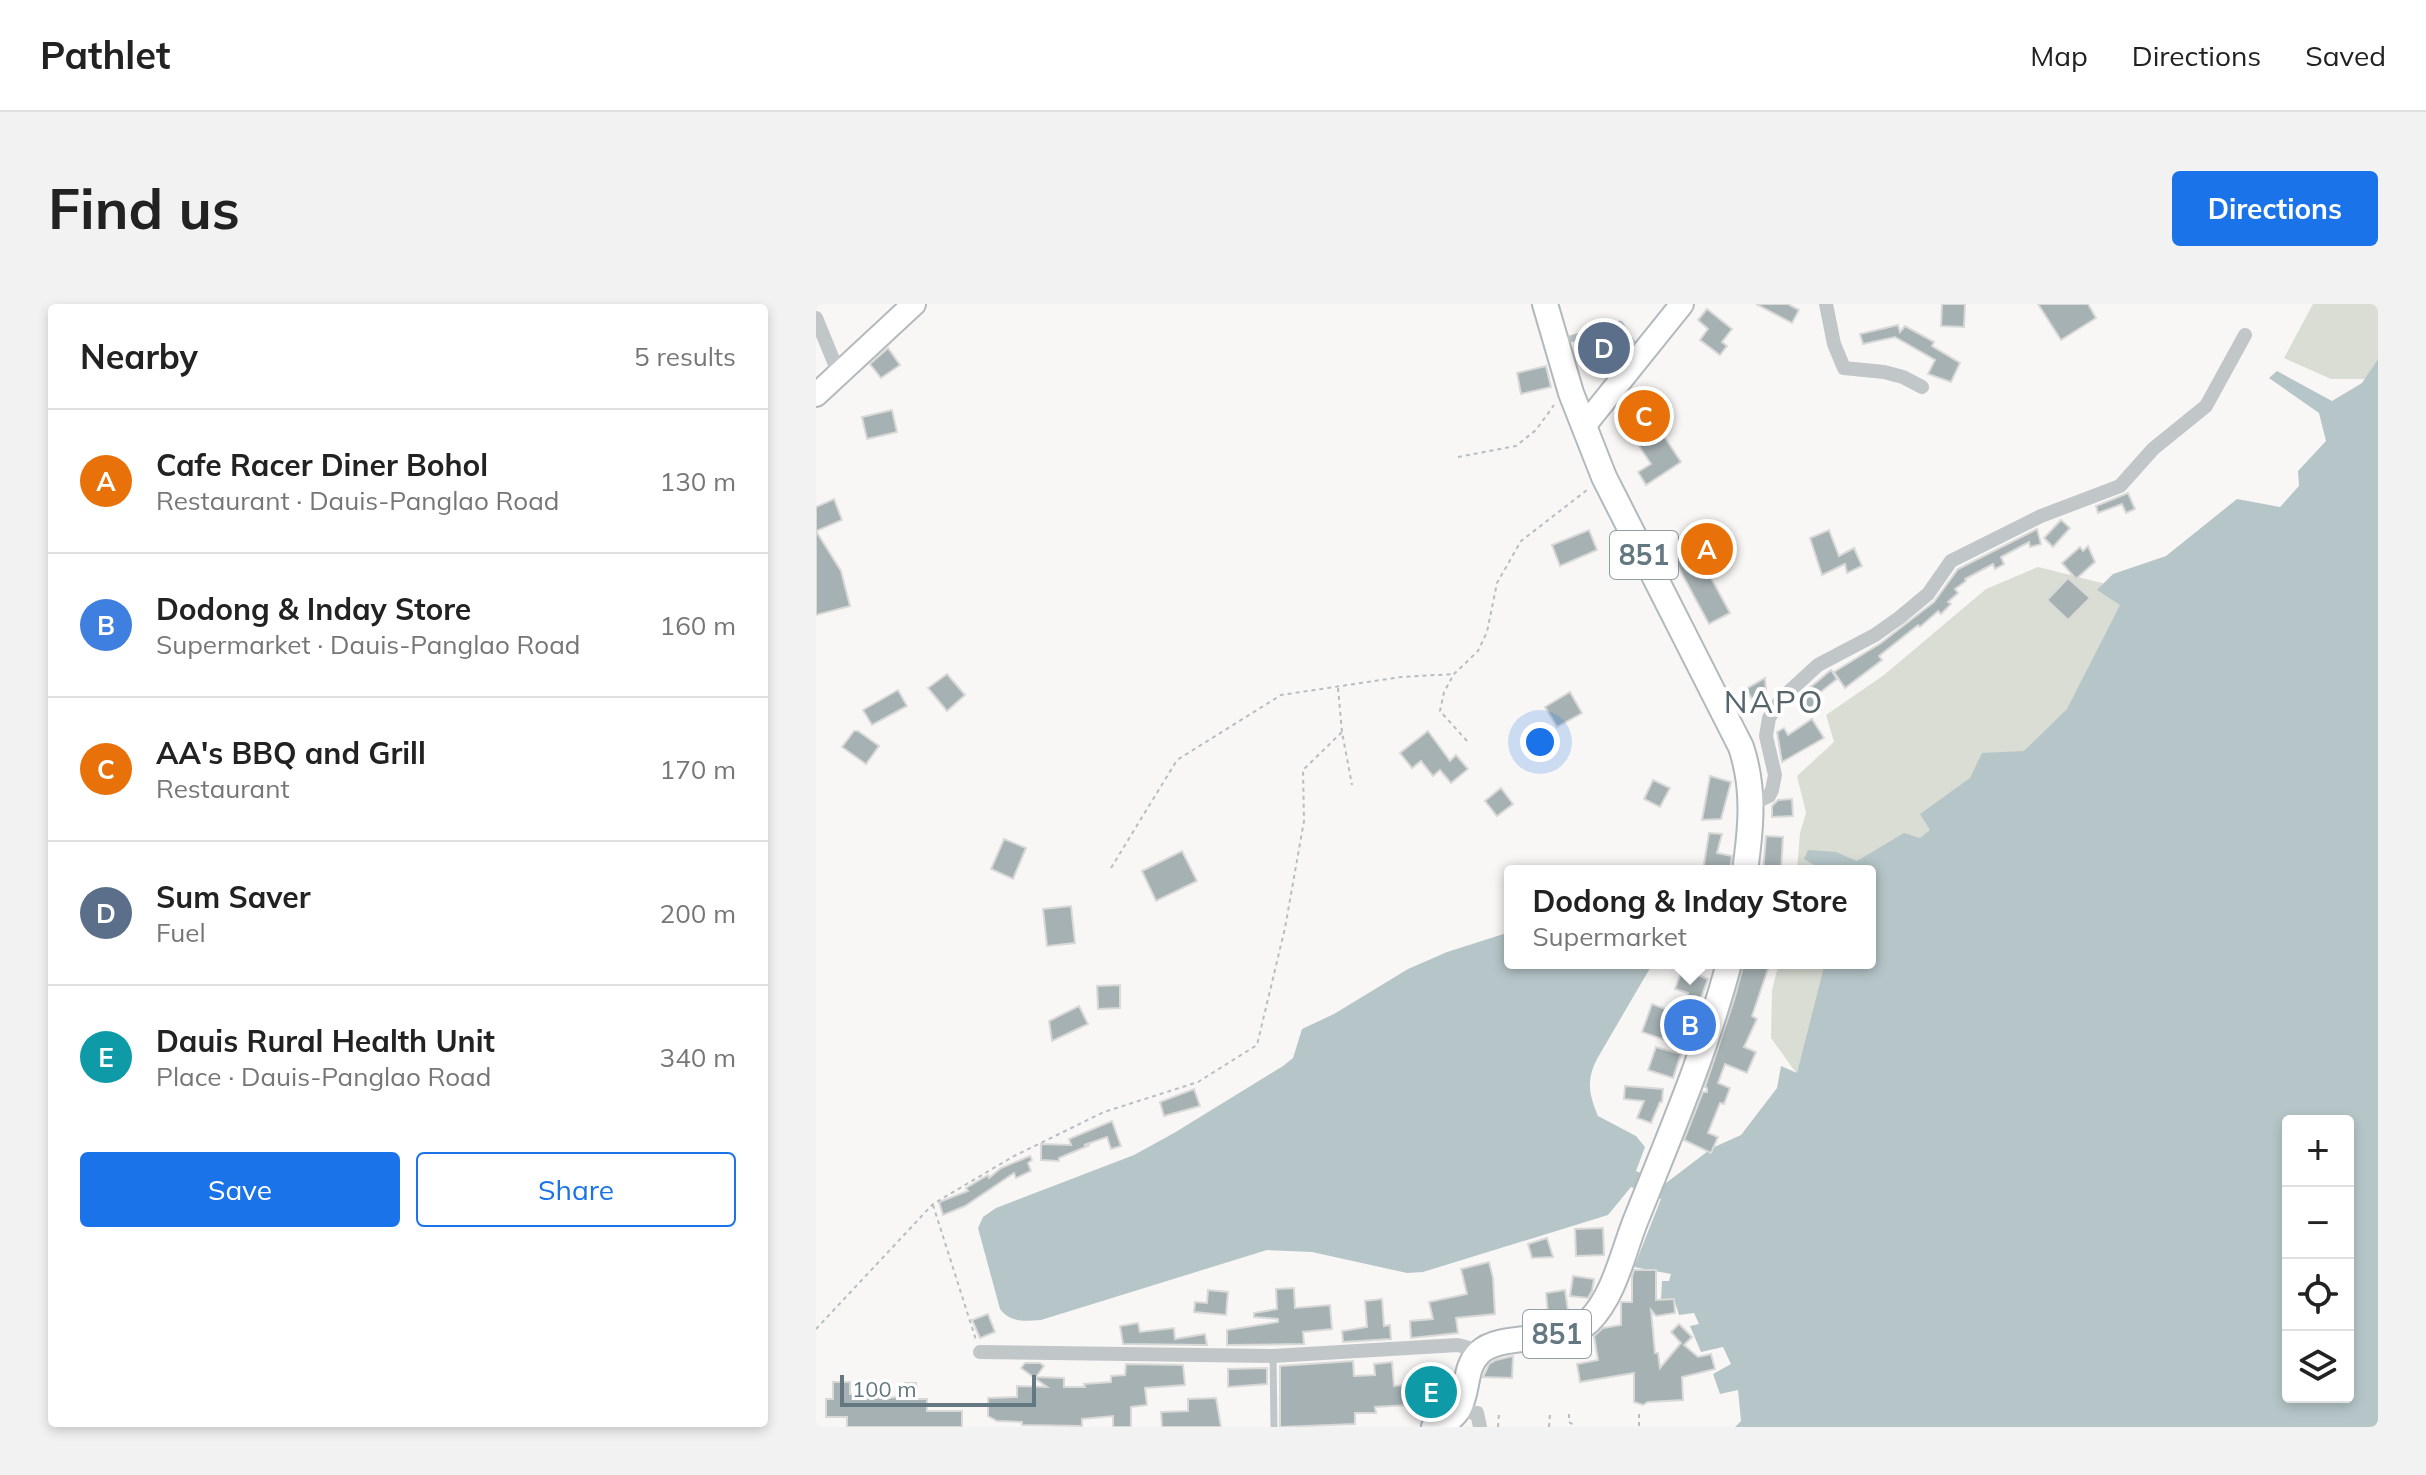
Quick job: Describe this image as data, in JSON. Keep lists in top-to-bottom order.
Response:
{
  "streets": {
    "main road": ["851"]
  },
  "districts": ["NAPO"],
  "scale_bar": "100 m",
  "page": {
    "header": "Pathlet",
    "nav": ["Map", "Directions", "Saved"],
    "buttons": [
      "Directions",
      ["Save", "Share"]
    ],
    "title": "Find us",
    "heading": ["Nearby", "5 results"],
    "pins": [
      "D",
      "C",
      "A",
      "B",
      "E"
    ],
    "list": [
      {
        "mark": "A",
        "name": "Cafe Racer Diner Bohol",
        "note": "Restaurant · Dauis-Panglao Road",
        "value": "130 m"
      },
      {
        "mark": "B",
        "name": "Dodong & Inday Store",
        "note": "Supermarket · Dauis-Panglao Road",
        "value": "160 m"
      },
      {
        "mark": "C",
        "name": "AA's BBQ and Grill",
        "note": "Restaurant",
        "value": "170 m"
      },
      {
        "mark": "D",
        "name": "Sum Saver",
        "note": "Fuel",
        "value": "200 m"
      },
      {
        "mark": "E",
        "name": "Dauis Rural Health Unit",
        "note": "Place · Dauis-Panglao Road",
        "value": "340 m"
      }
    ],
    "popup": ["Dodong & Inday Store", "Supermarket"],
    "map_buttons": ["+", "−"],
    "scale": "100 m"
  }
}
